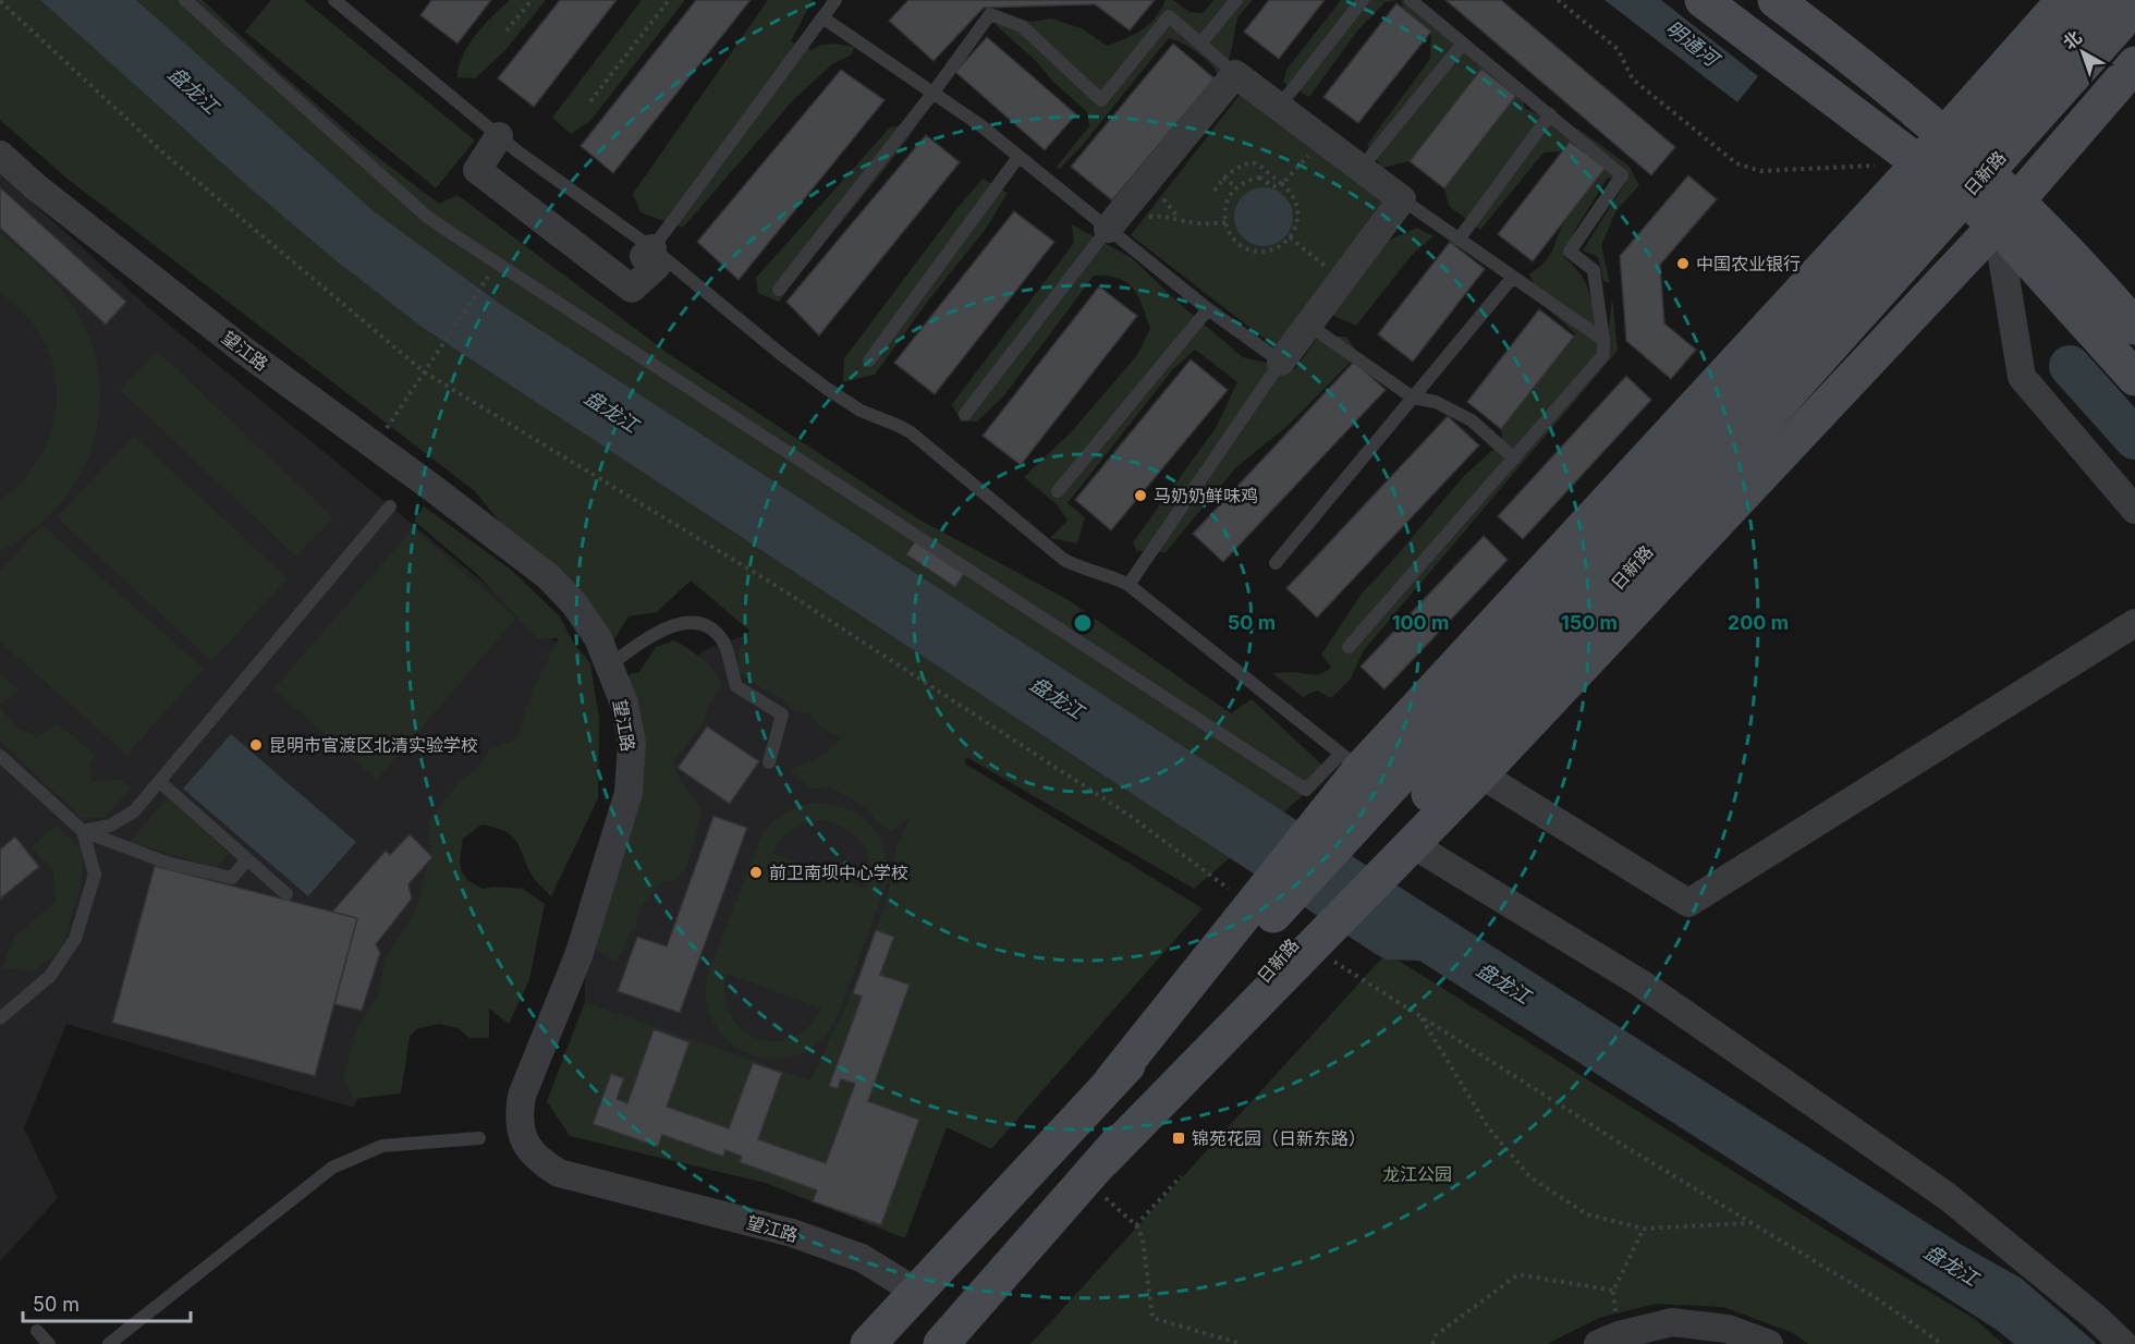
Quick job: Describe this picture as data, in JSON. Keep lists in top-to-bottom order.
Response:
{
  "streets": {
    "main road": ["日新路"],
    "street": ["望江路"]
  },
  "crossings": [
    ["日新路", "望江路"]
  ],
  "water": ["明通河", "盘龙江"],
  "parks": ["龙江公园"],
  "places": {
    "other": [
      "中国农业银行",
      "马奶奶鲜味鸡",
      "昆明市官渡区北清实验学校",
      "前卫南坝中心学校"
    ],
    "transit": ["锦苑花园（日新东路）"]
  },
  "scale_bar": "50 m",
  "north": "top left",
  "rings": [
    "50 m",
    "100 m",
    "150 m",
    "200 m"
  ]
}
